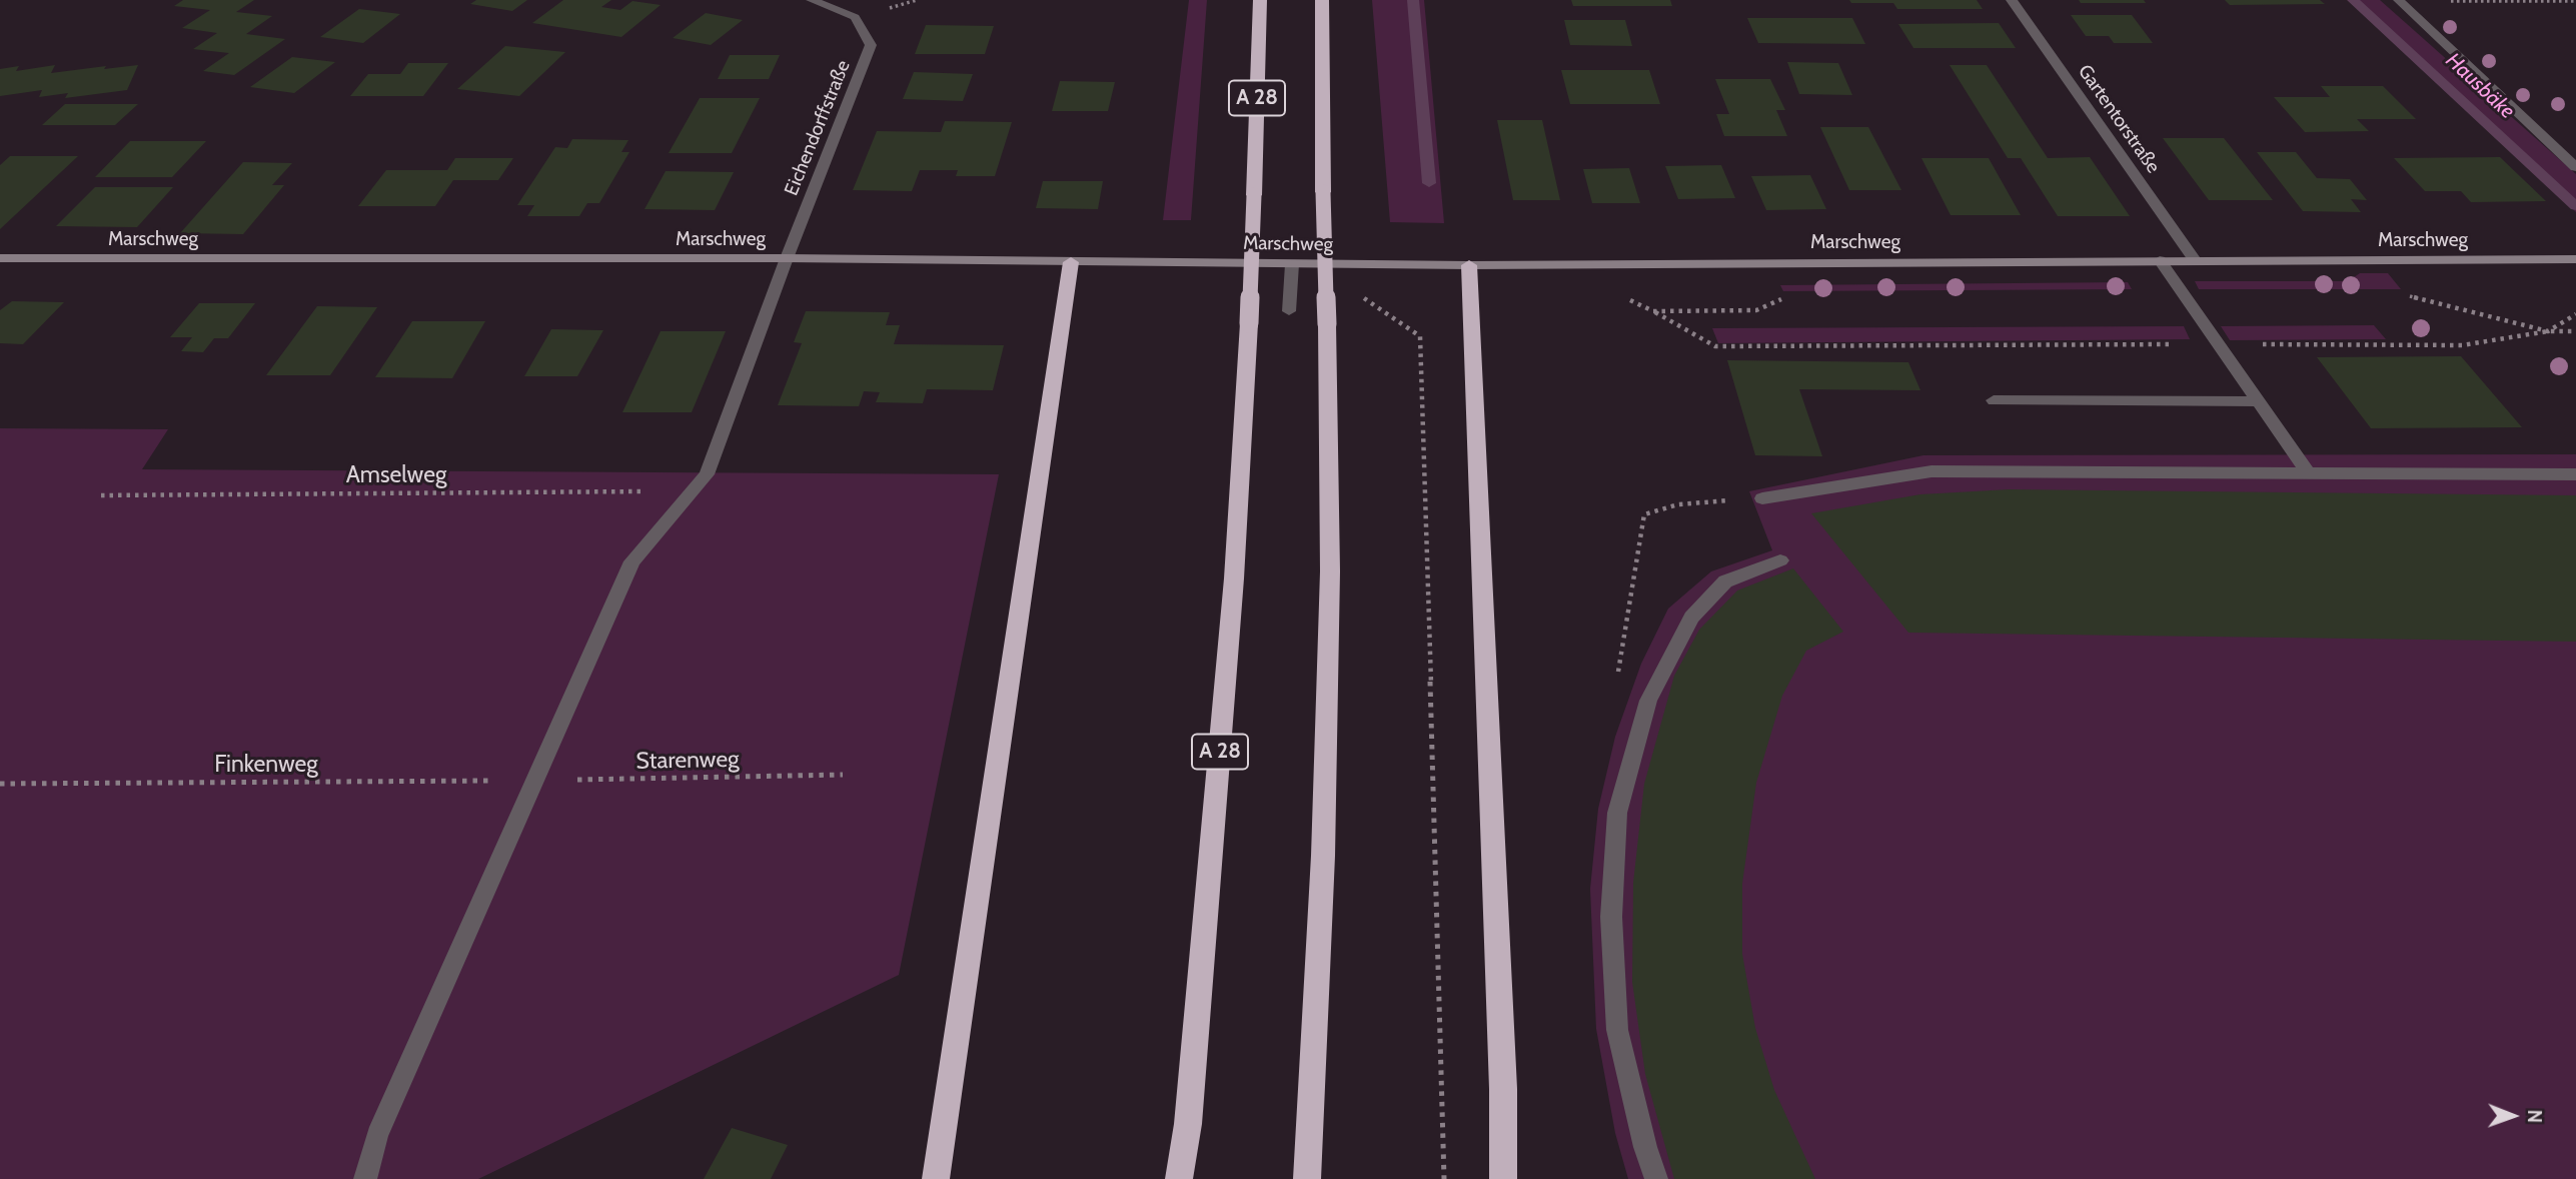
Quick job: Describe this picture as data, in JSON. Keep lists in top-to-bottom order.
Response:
{
  "streets": {
    "highway": ["A 28"],
    "street": ["Gartentorstraße", "Eichendorffstraße", "Marschweg"],
    "path": ["Amselweg", "Starenweg", "Finkenweg"]
  },
  "crossings": [
    ["Gartentorstraße", "Marschweg"],
    ["Eichendorffstraße", "Marschweg"],
    ["Eichendorffstraße", "Amselweg"],
    ["Eichendorffstraße", "Starenweg"],
    ["Eichendorffstraße", "Finkenweg"],
    ["Starenweg", "Finkenweg"]
  ],
  "water": ["Hausbäke"],
  "north": "right"
}
